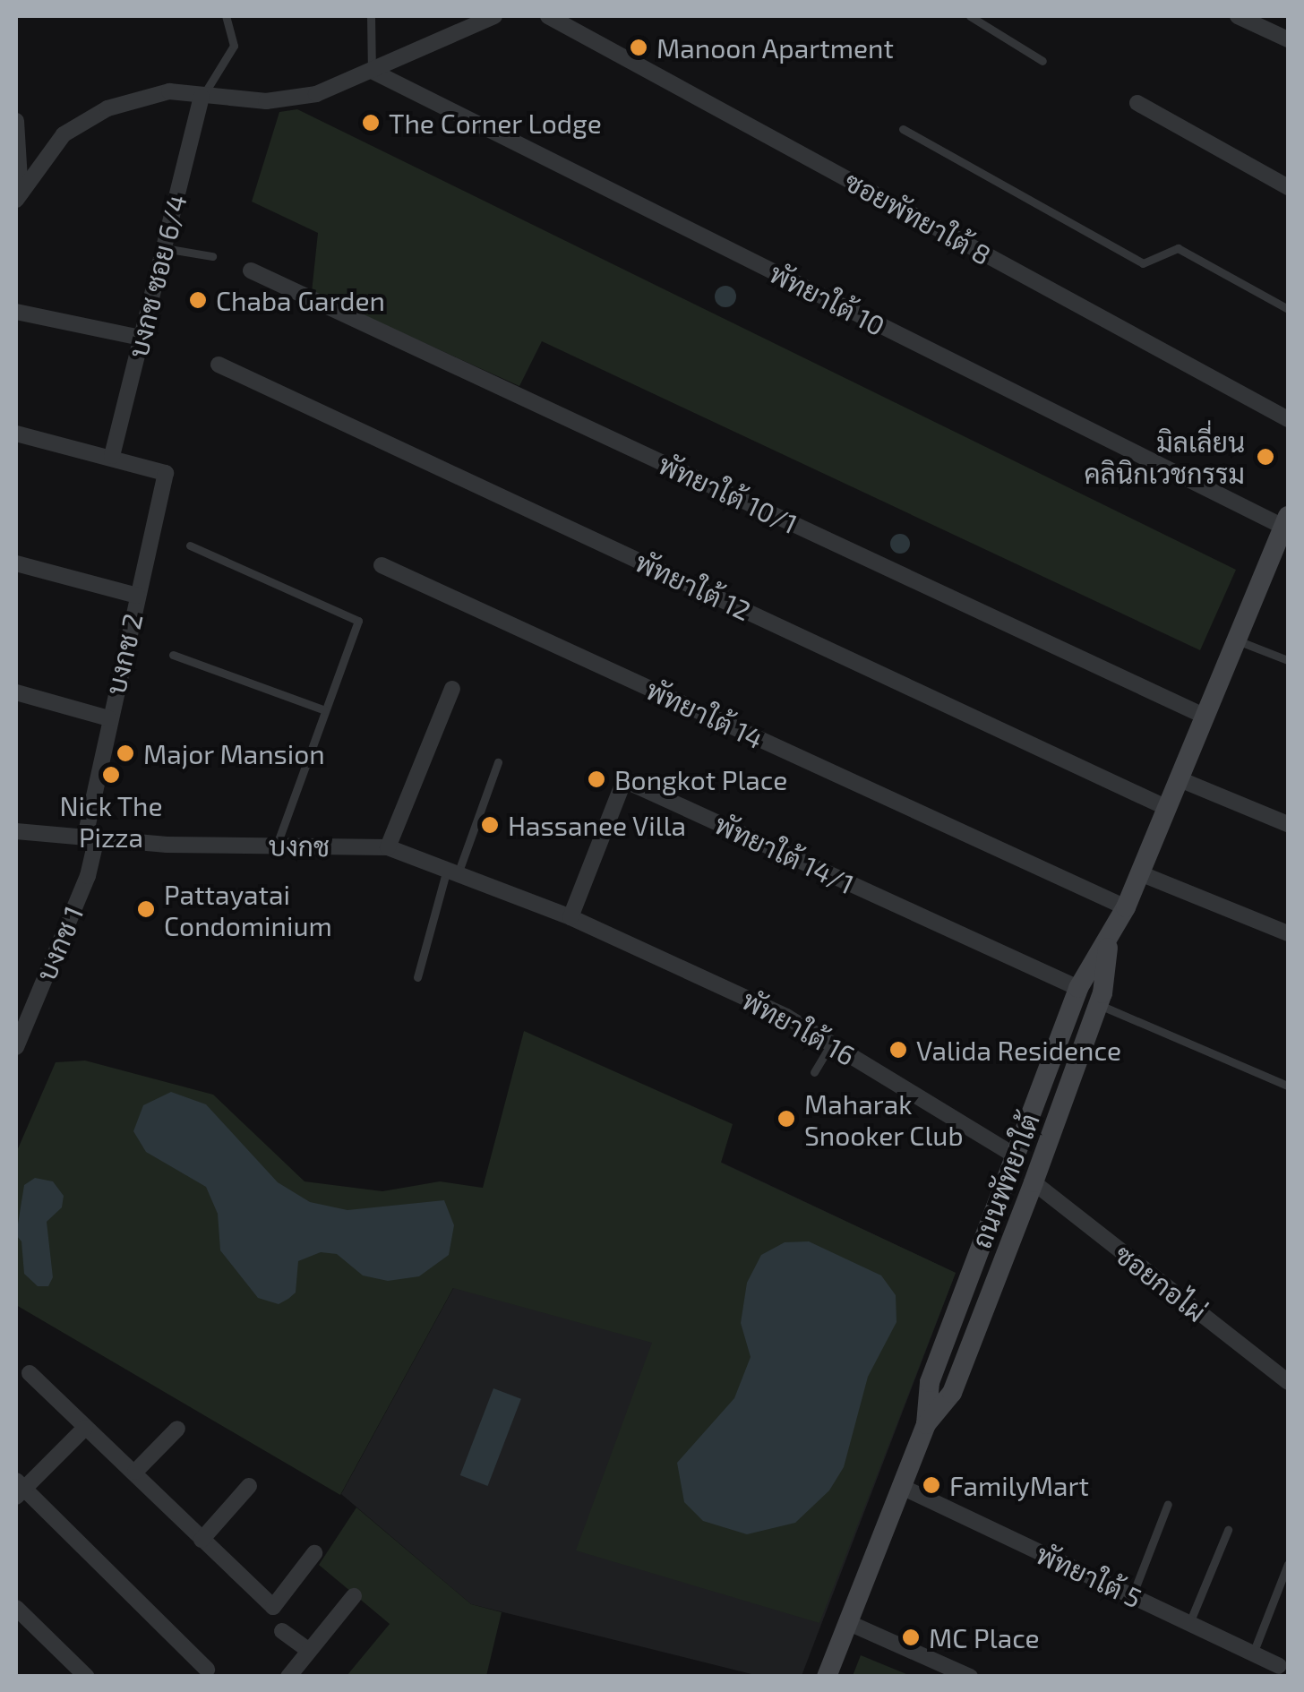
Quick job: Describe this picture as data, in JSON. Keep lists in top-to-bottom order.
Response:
{
  "streets": {
    "main road": ["ถนนพัทยาใต้"],
    "street": [
      "ซอยพัทยาใต้ 8",
      "บงกช ซอย 6/4",
      "พัทยาใต้ 10",
      "พัทยาใต้ 10/1",
      "พัทยาใต้ 12",
      "บงกช 2",
      "พัทยาใต้ 14",
      "บงกช",
      "พัทยาใต้ 14/1",
      "บงกช 1",
      "พัทยาใต้ 16",
      "ซอยกอไผ่",
      "พัทยาใต้ 5"
    ]
  },
  "crossings": [
    ["บงกช ซอย 6/4", "บงกช 2"],
    ["พัทยาใต้ 10", "ถนนพัทยาใต้"],
    ["พัทยาใต้ 10/1", "ถนนพัทยาใต้"],
    ["พัทยาใต้ 12", "ถนนพัทยาใต้"],
    ["บงกช 2", "บงกช"],
    ["บงกช 2", "บงกช 1"],
    ["พัทยาใต้ 14", "ถนนพัทยาใต้"],
    ["บงกช", "พัทยาใต้ 14/1"],
    ["บงกช", "บงกช 1"],
    ["บงกช", "พัทยาใต้ 16"],
    ["พัทยาใต้ 14/1", "พัทยาใต้ 16"],
    ["พัทยาใต้ 14/1", "ถนนพัทยาใต้"],
    ["พัทยาใต้ 16", "ถนนพัทยาใต้"],
    ["ถนนพัทยาใต้", "ซอยกอไผ่"],
    ["ถนนพัทยาใต้", "พัทยาใต้ 5"]
  ],
  "places": [
    "Manoon Apartment",
    "The Corner Lodge",
    "Chaba Garden",
    "มิลเลี่ยน คลินิกเวชกรรม",
    "Major Mansion",
    "Nick The Pizza",
    "Bongkot Place",
    "Hassanee Villa",
    "Pattayatai Condominium",
    "Valida Residence",
    "Maharak Snooker Club",
    "FamilyMart",
    "MC Place"
  ]
}
